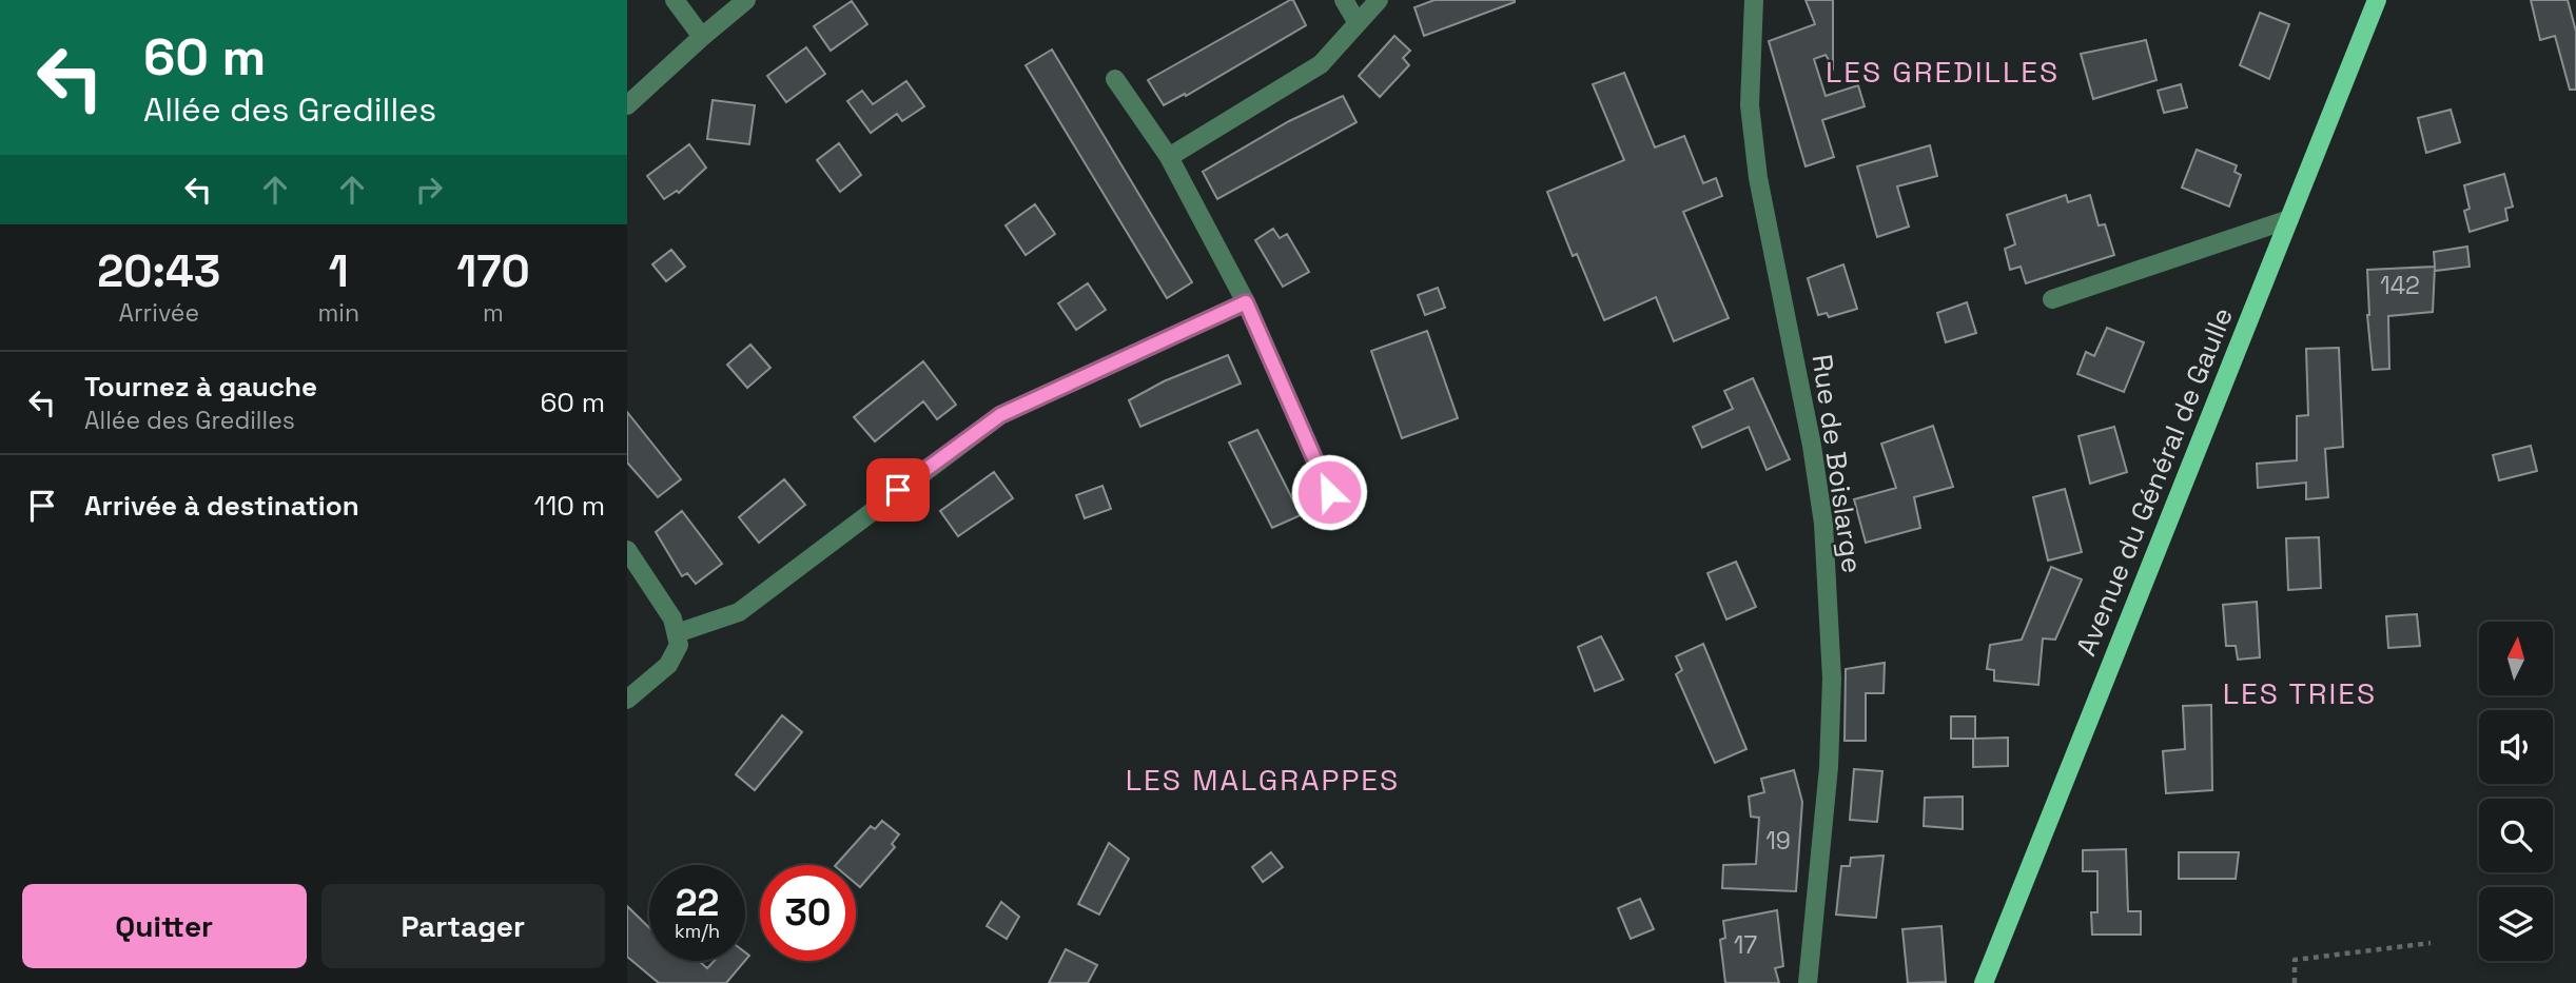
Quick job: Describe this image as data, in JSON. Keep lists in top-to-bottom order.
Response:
{
  "streets": {
    "main road": ["Avenue du Général de Gaulle"],
    "street": ["Rue de Boislarge"]
  },
  "districts": ["LES GREDILLES", "LES TRIES", "LES MALGRAPPES"],
  "house_numbers": ["142", "19", "17"],
  "north": "top",
  "page": {
    "turn": ["60 m", "Allée des Gredilles"],
    "eta": [
      "20:43",
      "Arrivée",
      "1",
      "min",
      "170",
      "m"
    ],
    "list": [
      {
        "name": "Tournez à gauche",
        "note": "Allée des Gredilles",
        "value": "60 m"
      },
      {
        "name": "Arrivée à destination",
        "value": "110 m"
      }
    ],
    "speed": "22 km/h",
    "limit": "30",
    "buttons": ["Quitter", "Partager"]
  }
}
